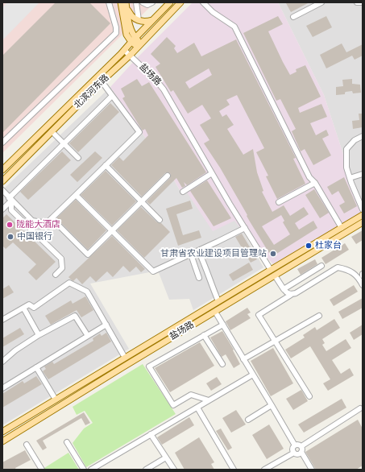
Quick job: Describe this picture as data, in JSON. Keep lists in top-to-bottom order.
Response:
{
  "streets": {
    "main road": ["盐场路", "北滨河东路"]
  },
  "crossings": [
    ["盐场路", "北滨河东路"]
  ],
  "places": [
    "陇能大酒店",
    "中国银行",
    "杜家台",
    "甘肃省农业建设项目管理站"
  ]
}
